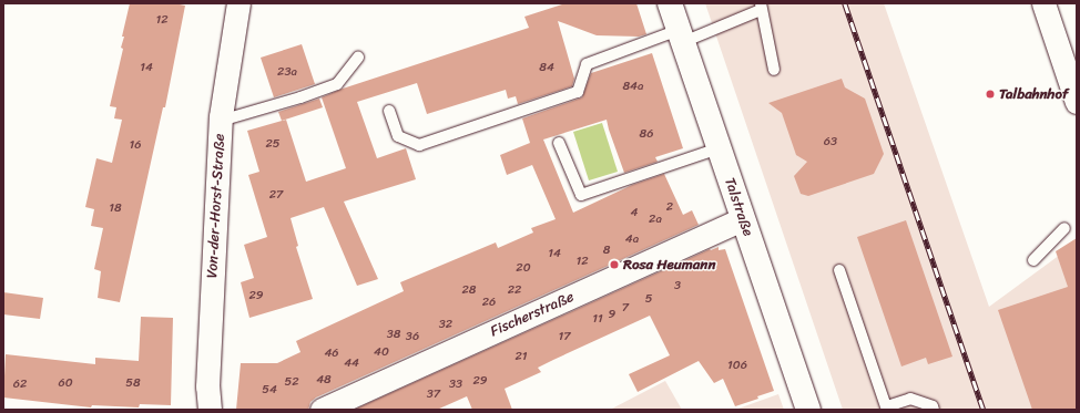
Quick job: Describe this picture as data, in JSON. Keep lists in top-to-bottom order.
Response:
{
  "streets": {
    "main road": ["Talstraße"],
    "street": ["Von-der-Horst-Straße", "Fischerstraße"]
  },
  "crossings": [
    ["Talstraße", "Fischerstraße"]
  ],
  "places": ["Talbahnhof", "Rosa Heumann"],
  "house_numbers": [
    "12",
    "14",
    "84",
    "23a",
    "84a",
    "86",
    "63",
    "25",
    "16",
    "27",
    "2",
    "18",
    "4",
    "2a",
    "4a",
    "8",
    "14",
    "12",
    "20",
    "3",
    "28",
    "22",
    "29",
    "5",
    "26",
    "7",
    "9",
    "11",
    "32",
    "38",
    "36",
    "17",
    "40",
    "46",
    "21",
    "44",
    "106",
    "48",
    "29",
    "52",
    "60",
    "58",
    "62",
    "33",
    "54",
    "37"
  ]
}
